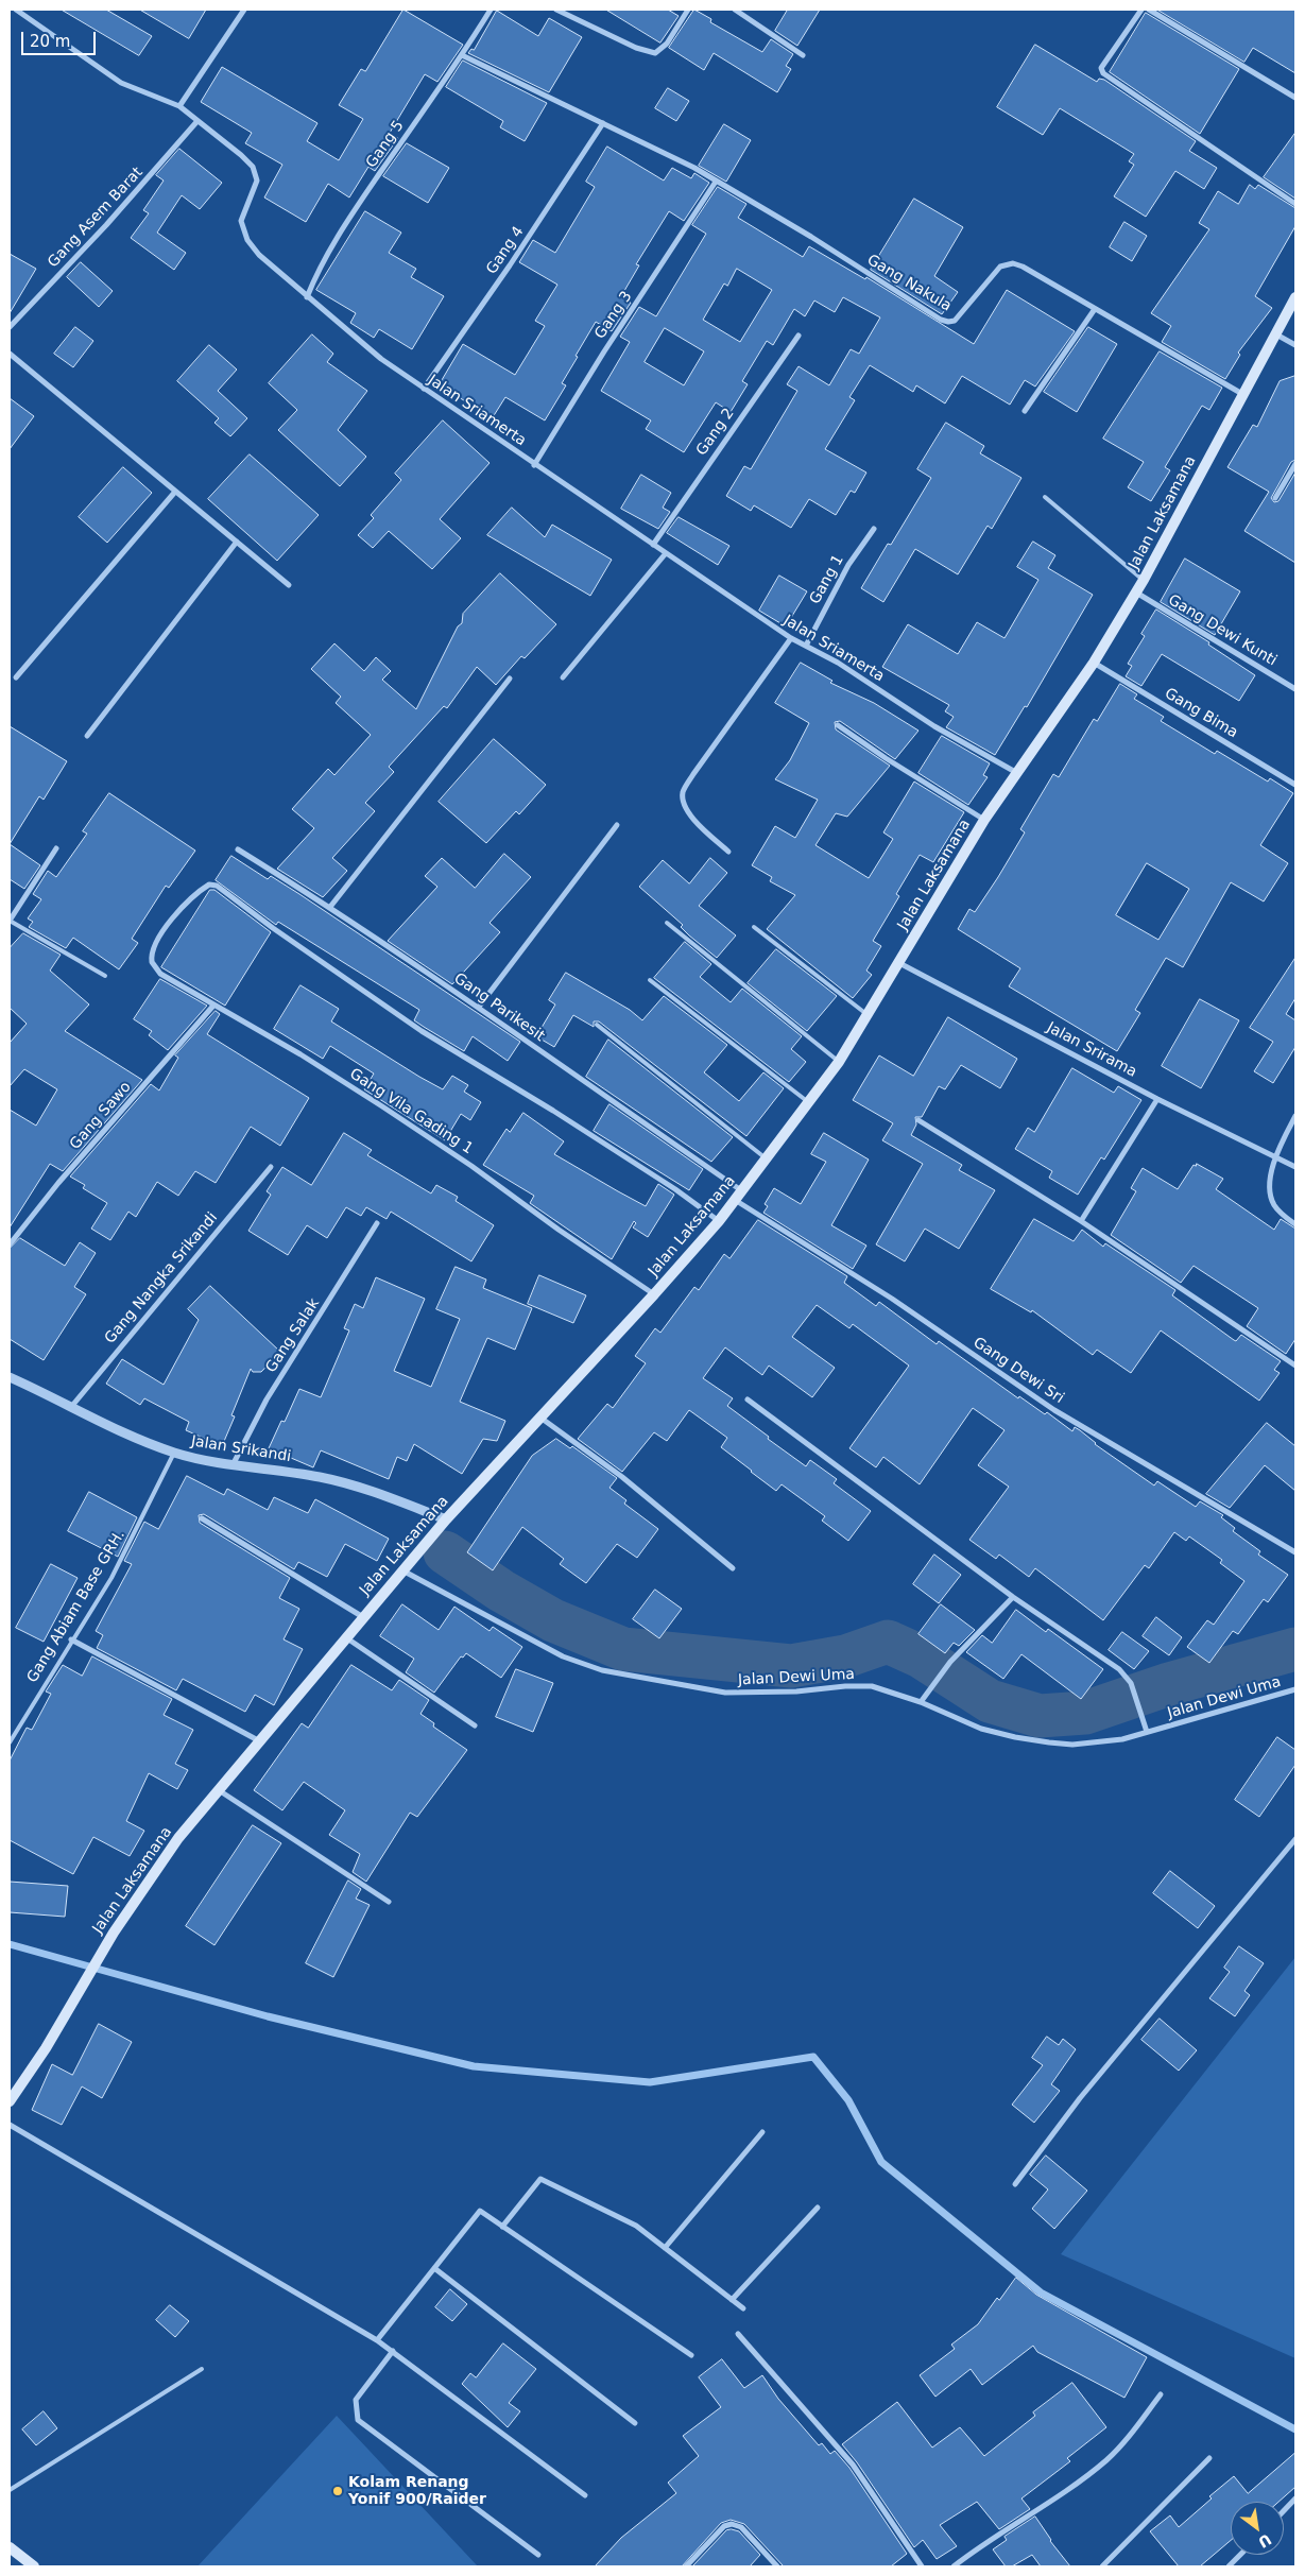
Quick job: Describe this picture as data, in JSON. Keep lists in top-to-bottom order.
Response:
{
  "streets": {
    "main road": ["Jalan Laksamana"],
    "street": [
      "Gang 5",
      "Gang Asem Barat",
      "Gang 4",
      "Gang Nakula",
      "Gang 3",
      "Jalan Sriamerta",
      "Gang 2",
      "Gang 1",
      "Gang Dewi Kunti",
      "Gang Bima",
      "Gang Parikesit",
      "Jalan Srirama",
      "Gang Vila Gading 1",
      "Gang Sawo",
      "Gang Nangka Srikandi",
      "Gang Salak",
      "Gang Dewi Sri",
      "Jalan Srikandi",
      "Jalan Dewi Uma"
    ],
    "lane": ["Gang Abiam Base GRH."]
  },
  "crossings": [
    ["Gang 5", "Gang Nakula"],
    ["Gang 5", "Jalan Sriamerta"],
    ["Gang Asem Barat", "Jalan Sriamerta"],
    ["Gang 4", "Gang Nakula"],
    ["Gang 4", "Jalan Sriamerta"],
    ["Gang Nakula", "Gang 3"],
    ["Gang Nakula", "Jalan Laksamana"],
    ["Gang 3", "Jalan Sriamerta"],
    ["Jalan Sriamerta", "Gang 2"],
    ["Jalan Sriamerta", "Jalan Laksamana"],
    ["Jalan Sriamerta", "Gang 1"],
    ["Jalan Laksamana", "Gang Dewi Kunti"],
    ["Jalan Laksamana", "Gang Bima"],
    ["Jalan Laksamana", "Gang Parikesit"],
    ["Jalan Laksamana", "Jalan Srirama"],
    ["Jalan Laksamana", "Gang Vila Gading 1"],
    ["Jalan Laksamana", "Gang Dewi Sri"],
    ["Jalan Laksamana", "Jalan Srikandi"],
    ["Jalan Laksamana", "Jalan Dewi Uma"],
    ["Gang Parikesit", "Gang Dewi Sri"],
    ["Gang Vila Gading 1", "Gang Sawo"],
    ["Gang Nangka Srikandi", "Jalan Srikandi"],
    ["Gang Salak", "Jalan Srikandi"],
    ["Jalan Srikandi", "Gang Abiam Base GRH."]
  ],
  "places": ["Kolam Renang Yonif 900/Raider"],
  "scale_bar": "20 m",
  "north": "bottom right"
}
